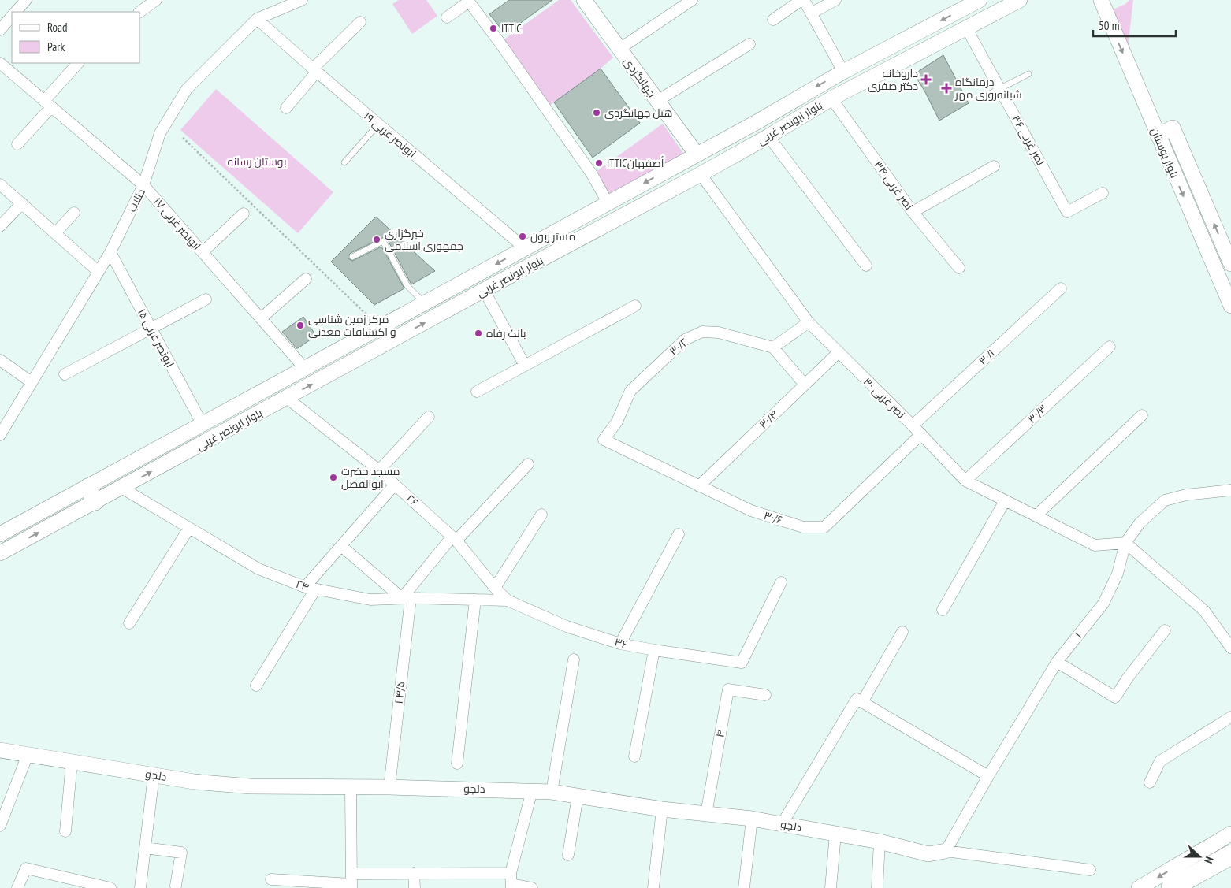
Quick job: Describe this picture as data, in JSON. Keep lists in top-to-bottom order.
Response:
{
  "streets": {
    "main road": [
      "جهانگردی",
      "بلوار ابونصر غربی",
      "بلوار بوستان",
      "دلجو"
    ],
    "street": [
      "ابونصر غربی ۱۹",
      "نصر غربی ۳۶",
      "نصر غربی ۳۴",
      "طلاب",
      "ابونصر غربی ۱۷",
      "ابونصر غربی ۱۵",
      "۳۰/۲",
      "۳۰/۱",
      "نصر غربی ۳۰",
      "۳۰/۳",
      "۳۰/۴",
      "۲۶",
      "۳۰/۶",
      "۲۴",
      "۱",
      "۳۶",
      "۲۴/۵",
      "۴"
    ]
  },
  "crossings": [
    ["جهانگردی", "بلوار ابونصر غربی"],
    ["بلوار ابونصر غربی", "ابونصر غربی ۱۹"],
    ["بلوار ابونصر غربی", "نصر غربی ۳۶"],
    ["بلوار ابونصر غربی", "نصر غربی ۳۴"],
    ["بلوار ابونصر غربی", "ابونصر غربی ۱۷"],
    ["بلوار ابونصر غربی", "ابونصر غربی ۱۵"],
    ["بلوار ابونصر غربی", "نصر غربی ۳۰"],
    ["بلوار ابونصر غربی", "۲۶"],
    ["بلوار ابونصر غربی", "۲۴"],
    ["ابونصر غربی ۱۹", "طلاب"],
    ["طلاب", "ابونصر غربی ۱۷"],
    ["طلاب", "ابونصر غربی ۱۵"],
    ["۳۰/۲", "۳۰/۶"],
    ["۳۰/۱", "نصر غربی ۳۰"],
    ["نصر غربی ۳۰", "۳۰/۳"],
    ["نصر غربی ۳۰", "۳۰/۴"],
    ["نصر غربی ۳۰", "۳۰/۶"],
    ["نصر غربی ۳۰", "۱"],
    ["۳۰/۴", "۳۰/۶"],
    ["۲۶", "۲۴"],
    ["۲۶", "۳۶"],
    ["۲۴", "۳۶"],
    ["۲۴", "۲۴/۵"],
    ["۱", "دلجو"],
    ["۲۴/۵", "دلجو"],
    ["۴", "دلجو"]
  ],
  "parks": ["بوستان رسانه"],
  "places": {
    "other": [
      "ITTIC",
      "هتل جهانگردی",
      "ITTICأصفهان",
      "مستر زبون",
      "خبرگزاری جمهوری اسلامی",
      "مرکز زمین شناسی و اکتشافات معدنی",
      "بانک رفاه",
      "مسجد حضرت ابوالفضل"
    ],
    "health": ["داروخانه دکتر صفری", "درمانگاه شبانه‌روزی مهر"]
  },
  "legend": ["Road", "Park"],
  "scale_bar": "50 m",
  "north": "right"
}
